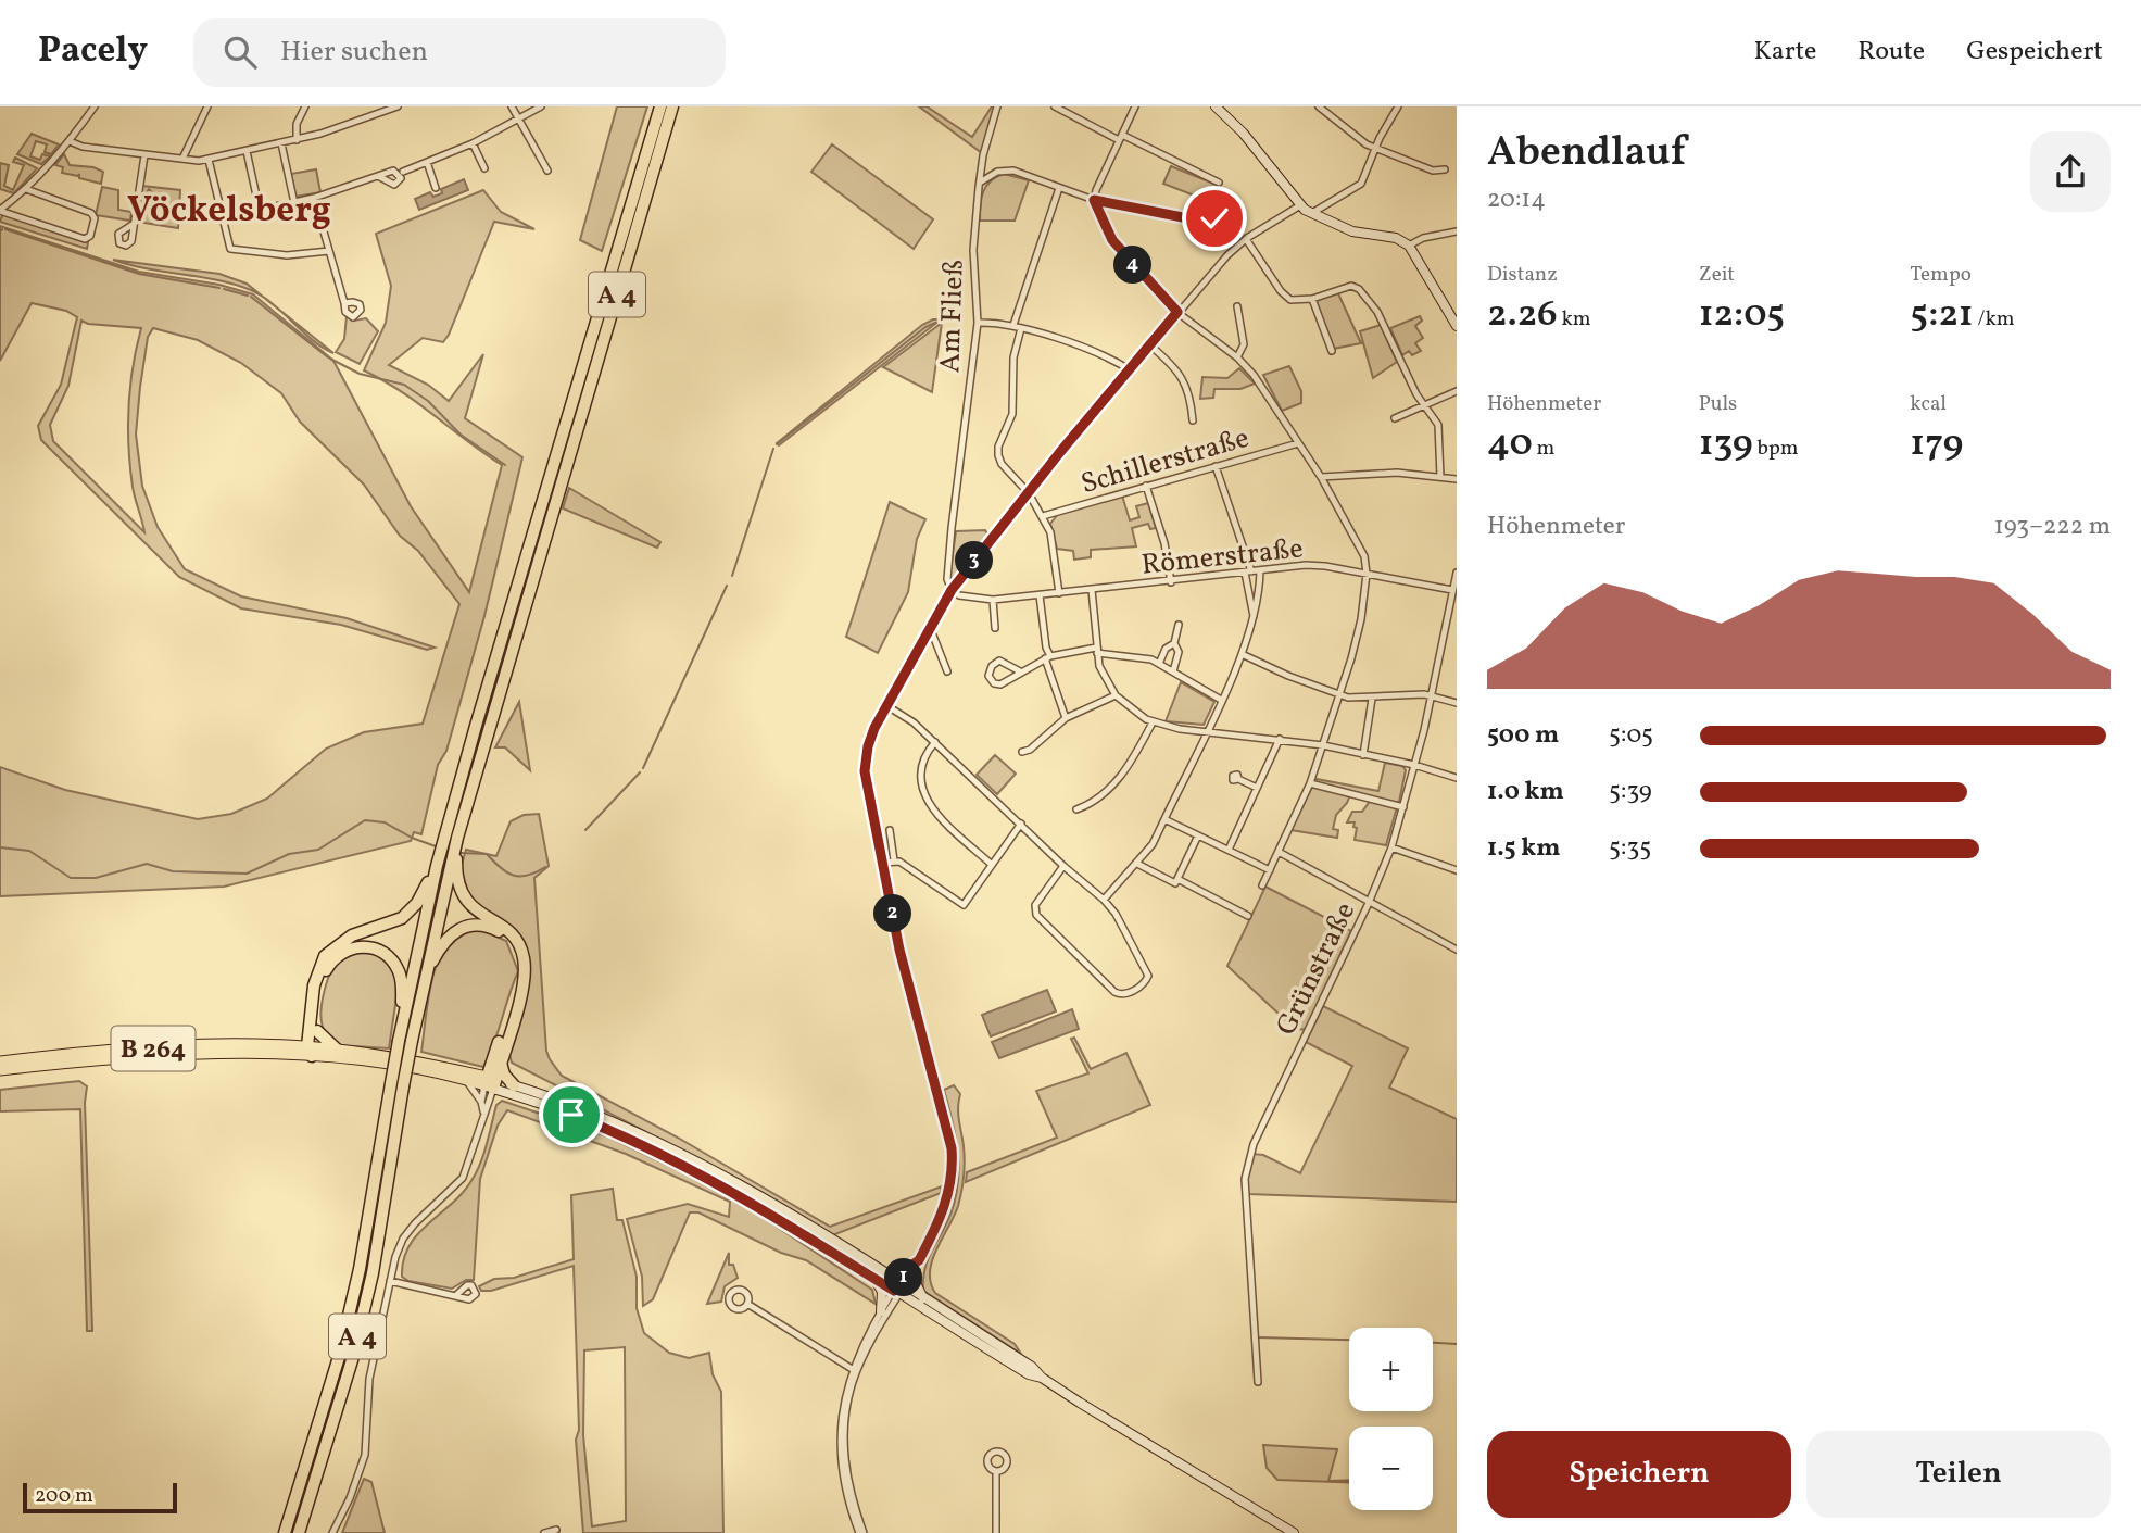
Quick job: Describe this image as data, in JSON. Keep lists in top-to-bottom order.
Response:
{
  "streets": {
    "highway": ["A 4"],
    "main road": ["B 264"],
    "street": [
      "Am Fließ",
      "Schillerstraße",
      "Römerstraße",
      "Grünstraße"
    ]
  },
  "crossings": [
    ["Am Fließ", "Römerstraße"],
    ["Römerstraße", "Grünstraße"]
  ],
  "districts": ["Vöckelsberg"],
  "scale_bar": "200 m",
  "page": {
    "header": "Pacely",
    "search": "Hier suchen",
    "nav": ["Karte", "Route", "Gespeichert"],
    "heading": ["Abendlauf", "20:14"],
    "stats": [
      ["Distanz", "2.26 km"],
      ["Zeit", "12:05"],
      ["Tempo", "5:21 /km"],
      ["Höhenmeter", "40 m"],
      ["Puls", "139 bpm"],
      ["kcal", "179"]
    ],
    "pins": [
      "4",
      "3",
      "2",
      "1"
    ],
    "chart": ["Höhenmeter", "193–222 m"],
    "list": [
      {
        "name": "500 m",
        "note": "5:05"
      },
      {
        "name": "1.0 km",
        "note": "5:39"
      },
      {
        "name": "1.5 km",
        "note": "5:35"
      }
    ],
    "map_buttons": ["+", "−"],
    "buttons": ["Speichern", "Teilen"],
    "scale": "200 m"
  }
}
